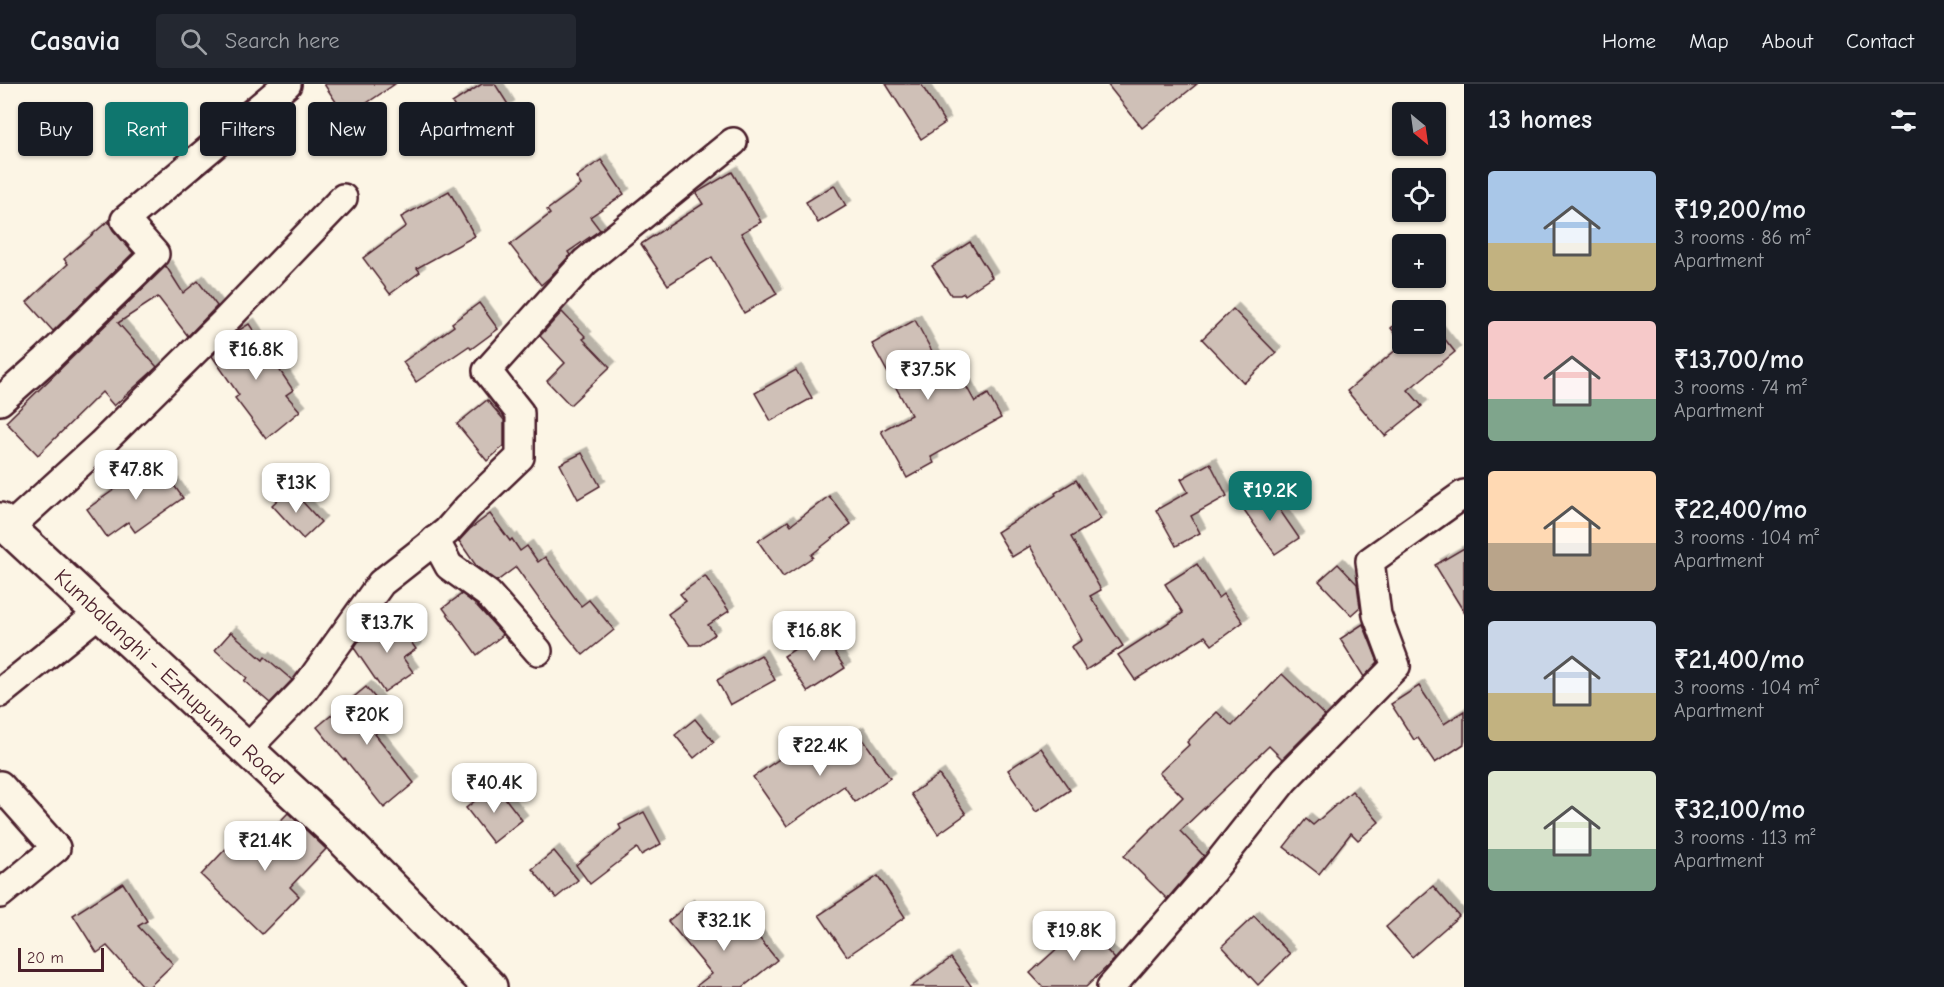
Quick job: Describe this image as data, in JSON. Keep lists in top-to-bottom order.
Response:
{
  "streets": {
    "main road": ["Kumbalanghi - Ezhupunna Road"]
  },
  "scale_bar": "20 m",
  "north": "bottom right",
  "page": {
    "header": "Casavia",
    "search": "Search here",
    "nav": [
      "Home",
      "Map",
      "About",
      "Contact"
    ],
    "heading": "13 homes",
    "map_buttons": ["+", "−"],
    "chip": [
      "Buy",
      "Rent",
      "Filters",
      "New",
      "Apartment"
    ],
    "list": [
      {
        "name": "₹19,200/mo",
        "note": "3 rooms · 86 m² · Apartment"
      },
      {
        "name": "₹13,700/mo",
        "note": "3 rooms · 74 m² · Apartment"
      },
      {
        "name": "₹22,400/mo",
        "note": "3 rooms · 104 m² · Apartment"
      },
      {
        "name": "₹21,400/mo",
        "note": "3 rooms · 104 m² · Apartment"
      },
      {
        "name": "₹32,100/mo",
        "note": "3 rooms · 113 m² · Apartment"
      }
    ],
    "price": [
      "₹16.8K",
      "₹37.5K",
      "₹47.8K",
      "₹13K",
      "₹19.2K",
      "₹13.7K",
      "₹16.8K",
      "₹20K",
      "₹22.4K",
      "₹40.4K",
      "₹21.4K",
      "₹32.1K",
      "₹19.8K"
    ],
    "scale": "20 m"
  }
}
